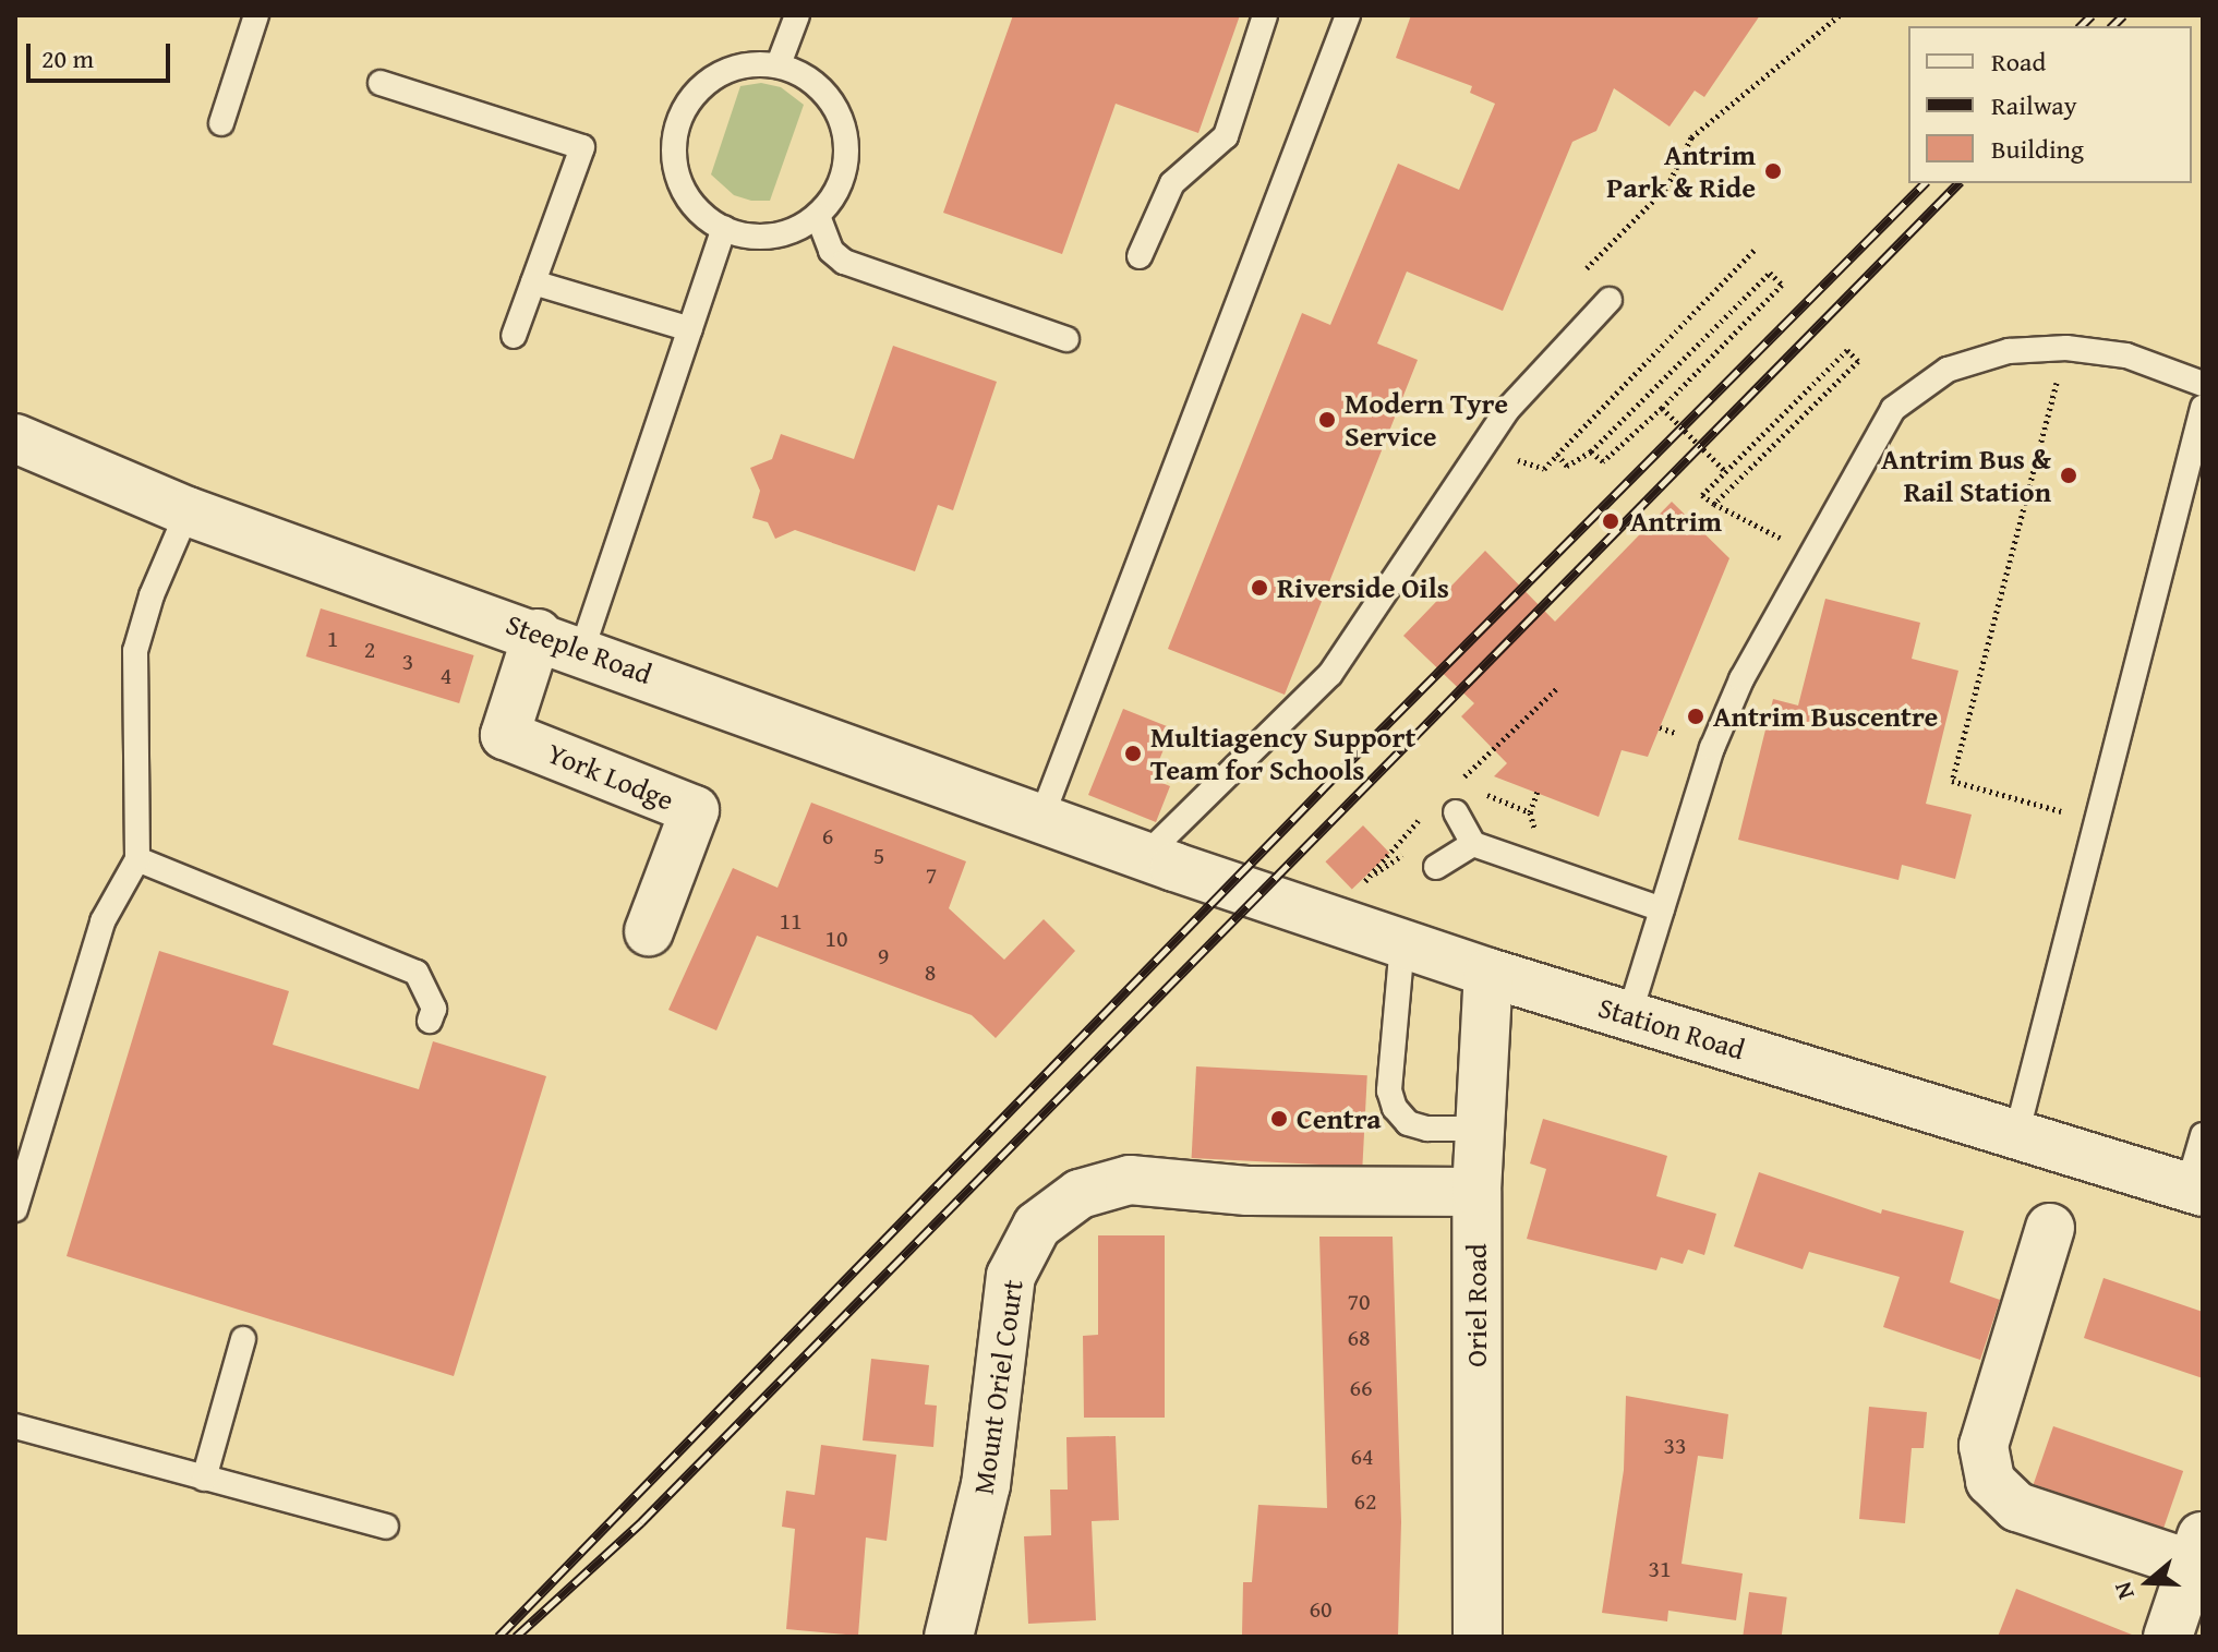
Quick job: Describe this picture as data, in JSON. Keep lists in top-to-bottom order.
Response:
{
  "streets": {
    "street": [
      "Steeple Road",
      "York Lodge",
      "Station Road",
      "Oriel Road",
      "Mount Oriel Court"
    ]
  },
  "crossings": [
    ["Steeple Road", "York Lodge"],
    ["Steeple Road", "Station Road"],
    ["Station Road", "Oriel Road"],
    ["Oriel Road", "Mount Oriel Court"]
  ],
  "places": [
    "Antrim Park & Ride",
    "Modern Tyre Service",
    "Antrim Bus & Rail Station",
    "Antrim",
    "Riverside Oils",
    "Antrim Buscentre",
    "Multiagency Support Team for Schools",
    "Centra"
  ],
  "house_numbers": [
    "1",
    "2",
    "3",
    "4",
    "6",
    "5",
    "7",
    "11",
    "10",
    "9",
    "8",
    "70",
    "68",
    "66",
    "33",
    "64",
    "62",
    "31",
    "60"
  ],
  "legend": ["Road", "Railway", "Building"],
  "scale_bar": "20 m",
  "north": "left"
}
